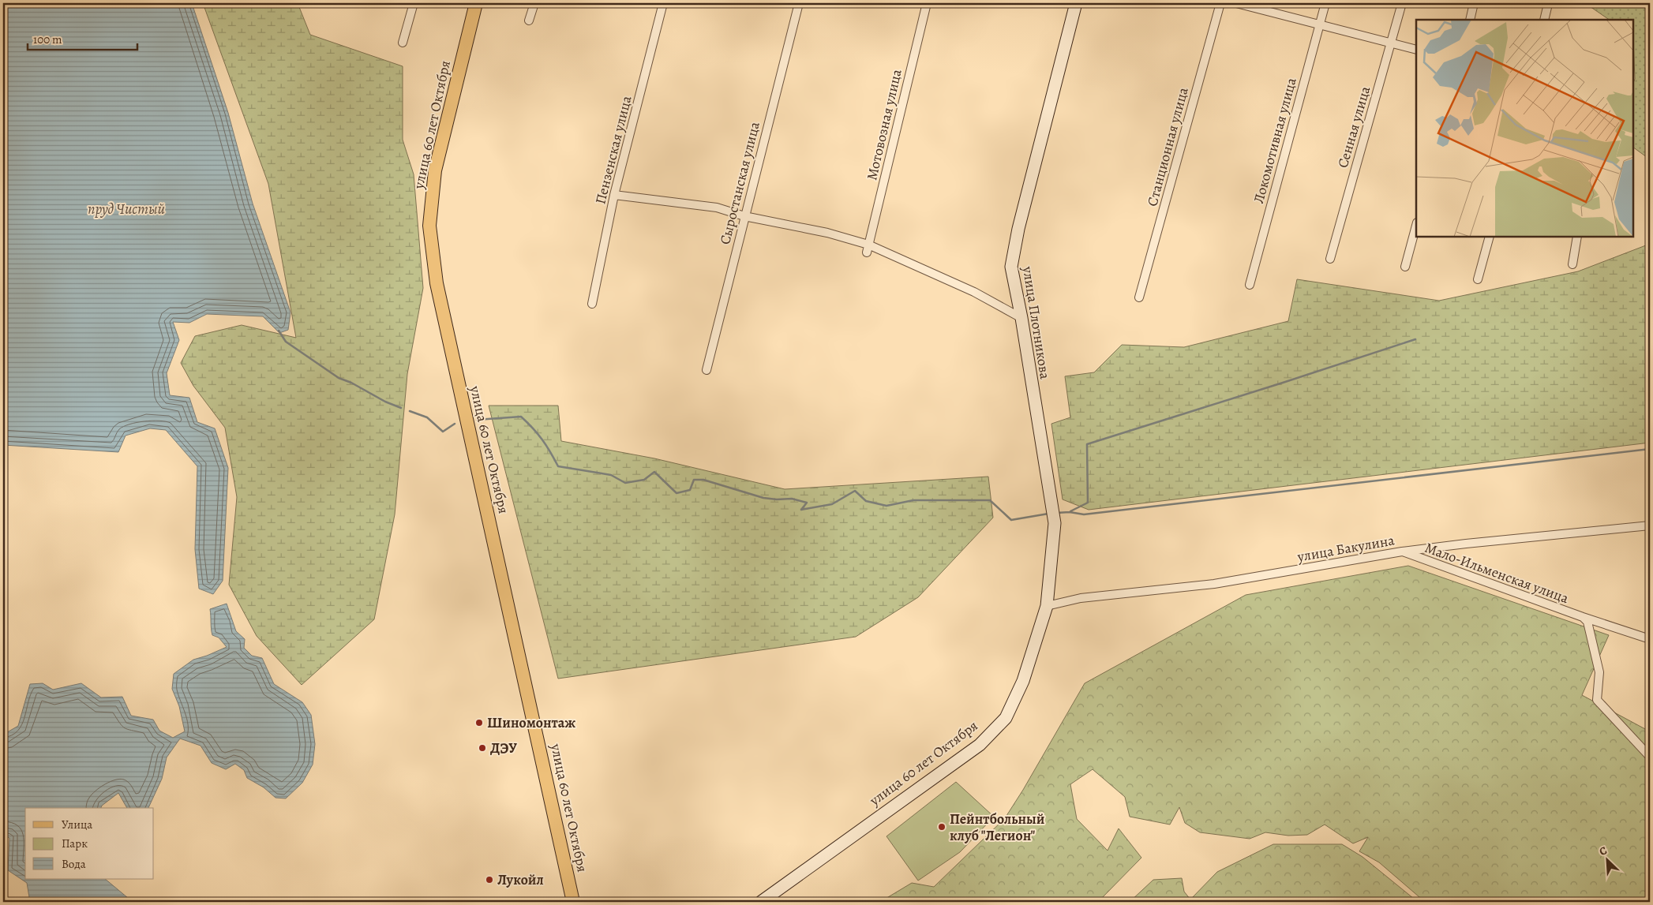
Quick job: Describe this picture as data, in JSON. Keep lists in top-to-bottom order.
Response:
{
  "streets": {
    "main road": ["улица 60 лет Октября"],
    "street": [
      "Мотовозная улица",
      "Сенная улица",
      "Локомотивная улица",
      "Станционная улица",
      "Пензенская улица",
      "Сыростанская улица",
      "улица Плотникова",
      "улица Бакулина",
      "Мало-Ильменская улица"
    ]
  },
  "crossings": [
    ["улица 60 лет Октября", "улица Плотникова"],
    ["улица 60 лет Октября", "улица Бакулина"],
    ["улица Плотникова", "улица Бакулина"],
    ["улица Бакулина", "Мало-Ильменская улица"]
  ],
  "water": ["пруд Чистый"],
  "places": [
    "Шиномонтаж",
    "ДЭУ",
    "Пейнтбольный клуб \"Легион\"",
    "Лукойл"
  ],
  "legend": ["Улица", "Парк", "Вода"],
  "scale_bar": "100 m",
  "north": "top left"
}
